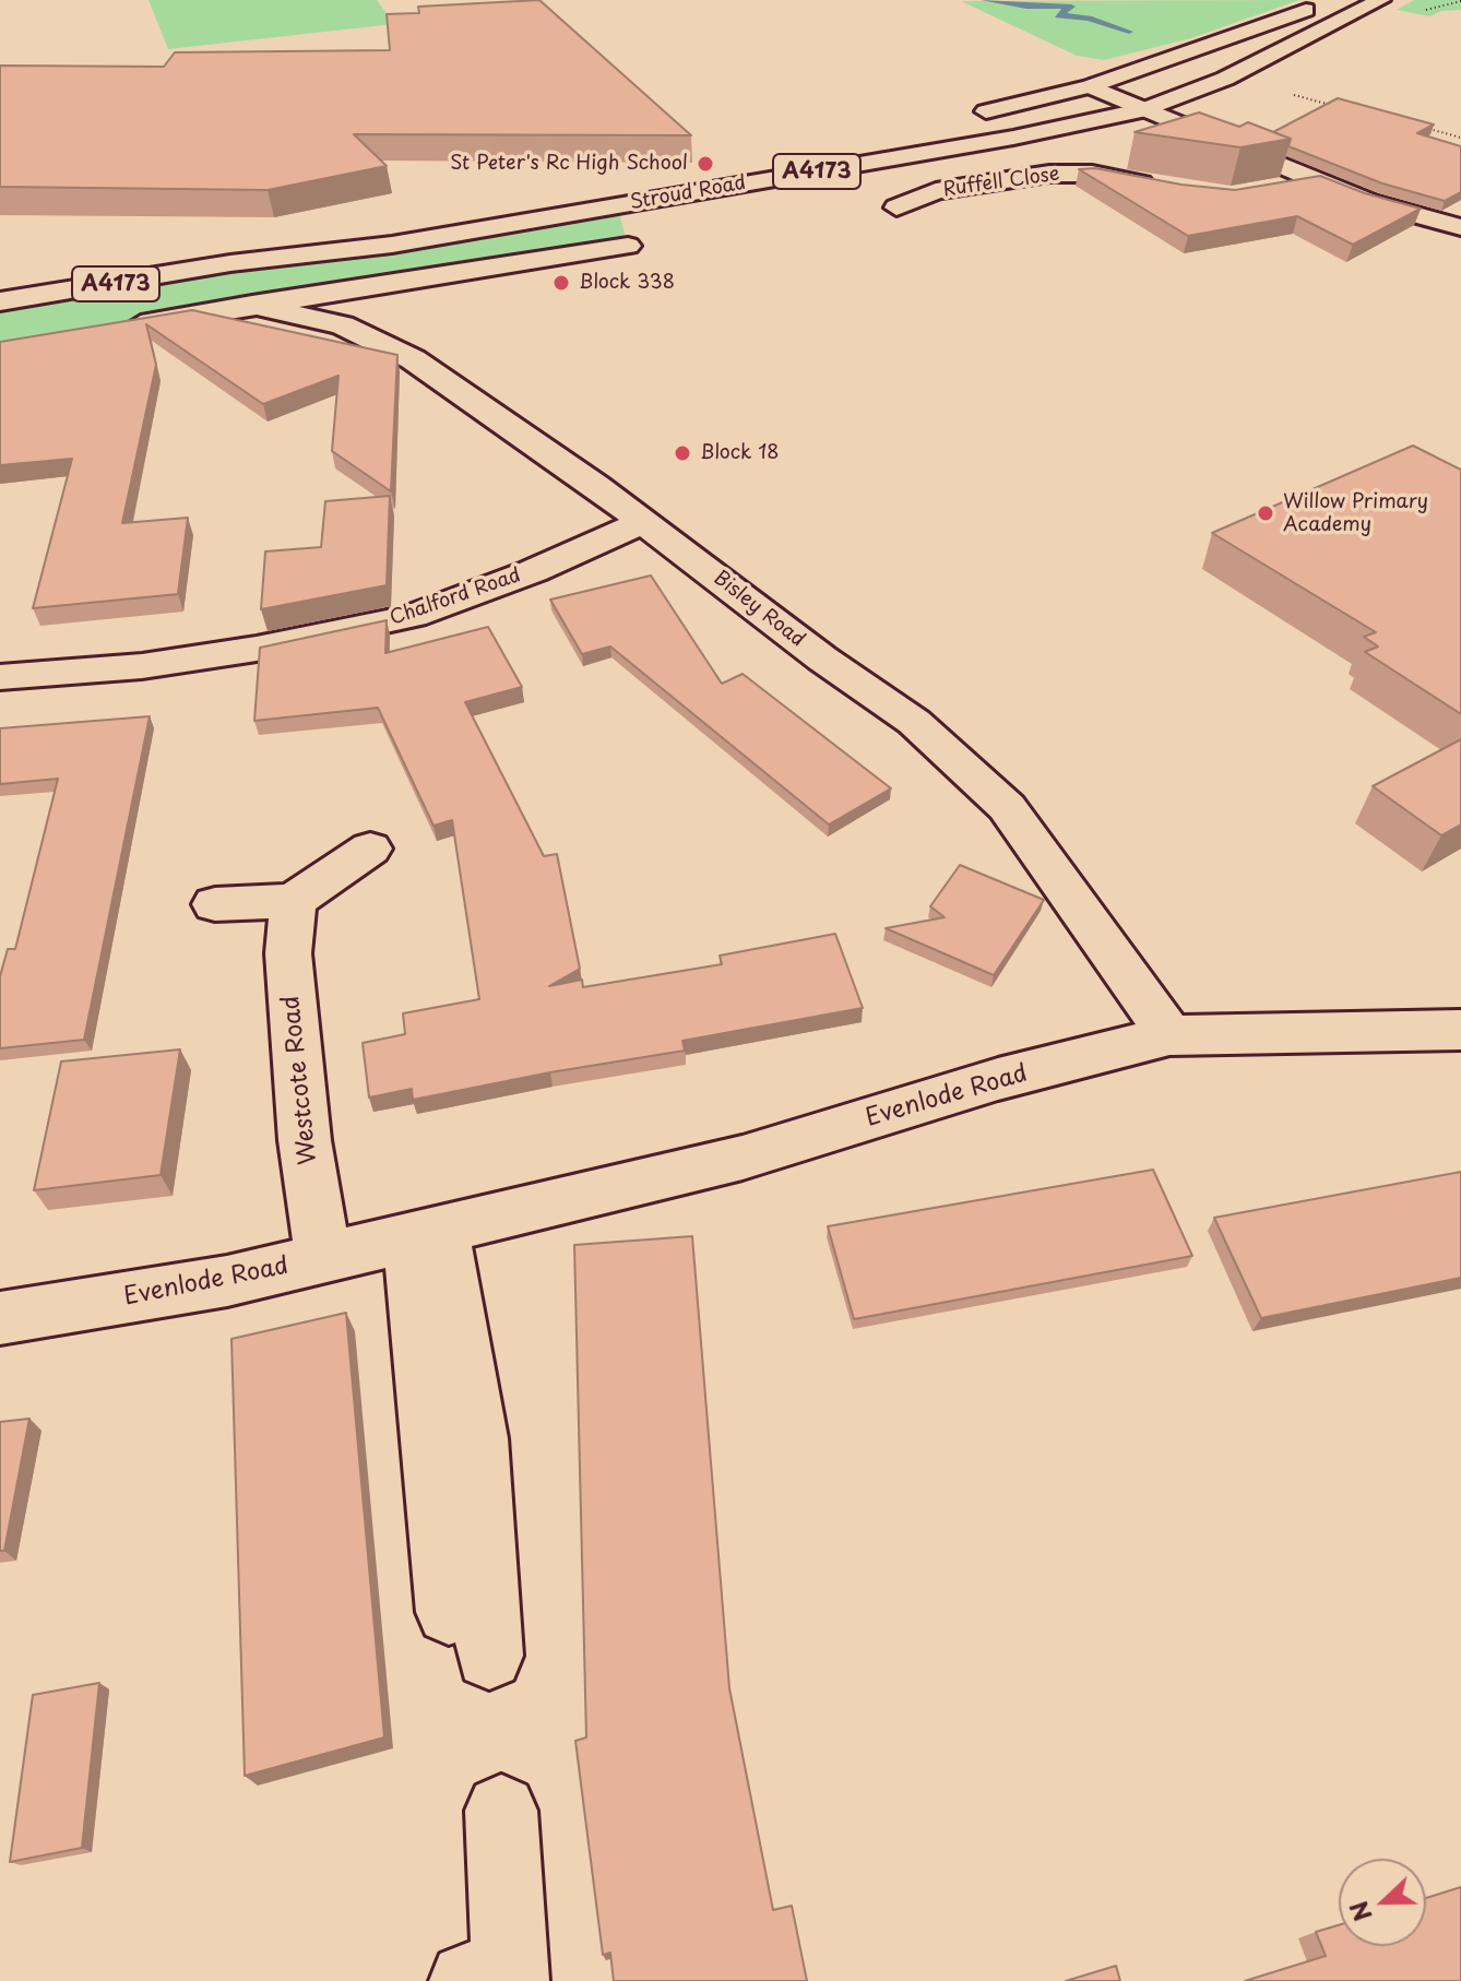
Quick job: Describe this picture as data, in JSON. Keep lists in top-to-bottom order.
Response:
{
  "streets": {
    "street": [
      "A4173",
      "Ruffell Close",
      "Stroud Road",
      "Chalford Road",
      "Bisley Road",
      "Westcote Road",
      "Evenlode Road"
    ]
  },
  "crossings": [
    ["Stroud Road", "Bisley Road"],
    ["Chalford Road", "Bisley Road"],
    ["Bisley Road", "Evenlode Road"],
    ["Westcote Road", "Evenlode Road"]
  ],
  "places": [
    "St Peter's Rc High School",
    "Block 338",
    "Block 18",
    "Willow Primary Academy"
  ],
  "north": "left"
}
